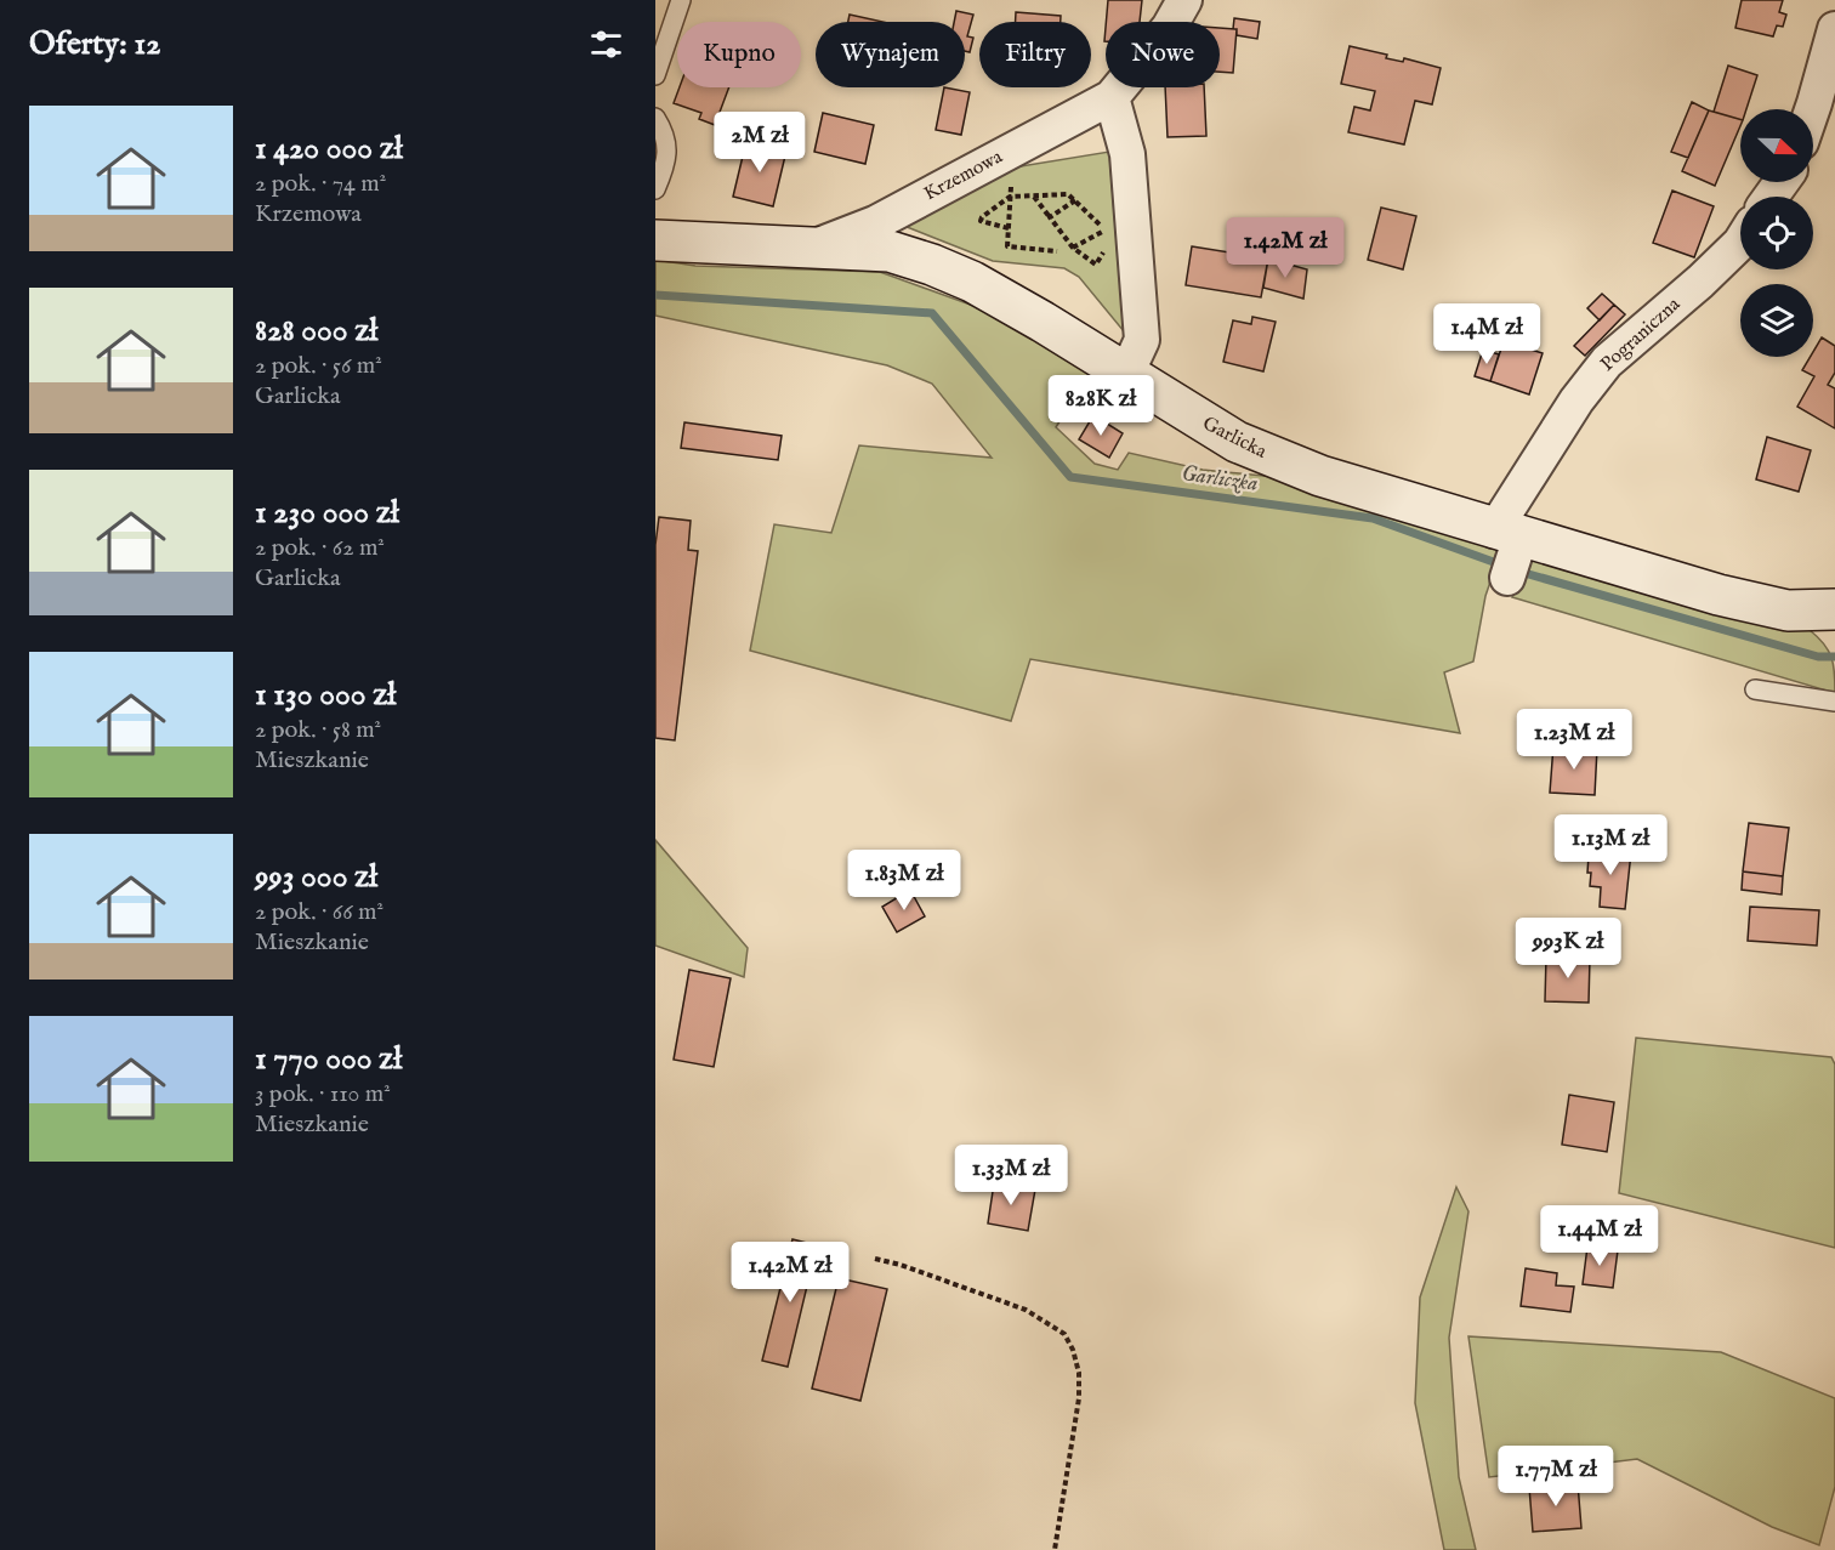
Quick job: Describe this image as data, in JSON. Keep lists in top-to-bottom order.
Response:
{
  "streets": {
    "street": ["Krzemowa", "Pograniczna", "Garlicka"]
  },
  "crossings": [
    ["Krzemowa", "Garlicka"],
    ["Pograniczna", "Garlicka"]
  ],
  "water": ["Garliczka"],
  "north": "right",
  "page": {
    "heading": "Oferty: 12",
    "chip": [
      "Kupno",
      "Wynajem",
      "Filtry",
      "Nowe"
    ],
    "list": [
      {
        "name": "1 420 000 zł",
        "note": "2 pok. · 74 m² · Krzemowa"
      },
      {
        "name": "828 000 zł",
        "note": "2 pok. · 56 m² · Garlicka"
      },
      {
        "name": "1 230 000 zł",
        "note": "2 pok. · 62 m² · Garlicka"
      },
      {
        "name": "1 130 000 zł",
        "note": "2 pok. · 58 m² · Mieszkanie"
      },
      {
        "name": "993 000 zł",
        "note": "2 pok. · 66 m² · Mieszkanie"
      },
      {
        "name": "1 770 000 zł",
        "note": "3 pok. · 110 m² · Mieszkanie"
      }
    ],
    "price": [
      "2M zł",
      "1.42M zł",
      "1.4M zł",
      "828K zł",
      "1.23M zł",
      "1.13M zł",
      "1.83M zł",
      "993K zł",
      "1.33M zł",
      "1.44M zł",
      "1.42M zł",
      "1.77M zł"
    ]
  }
}
